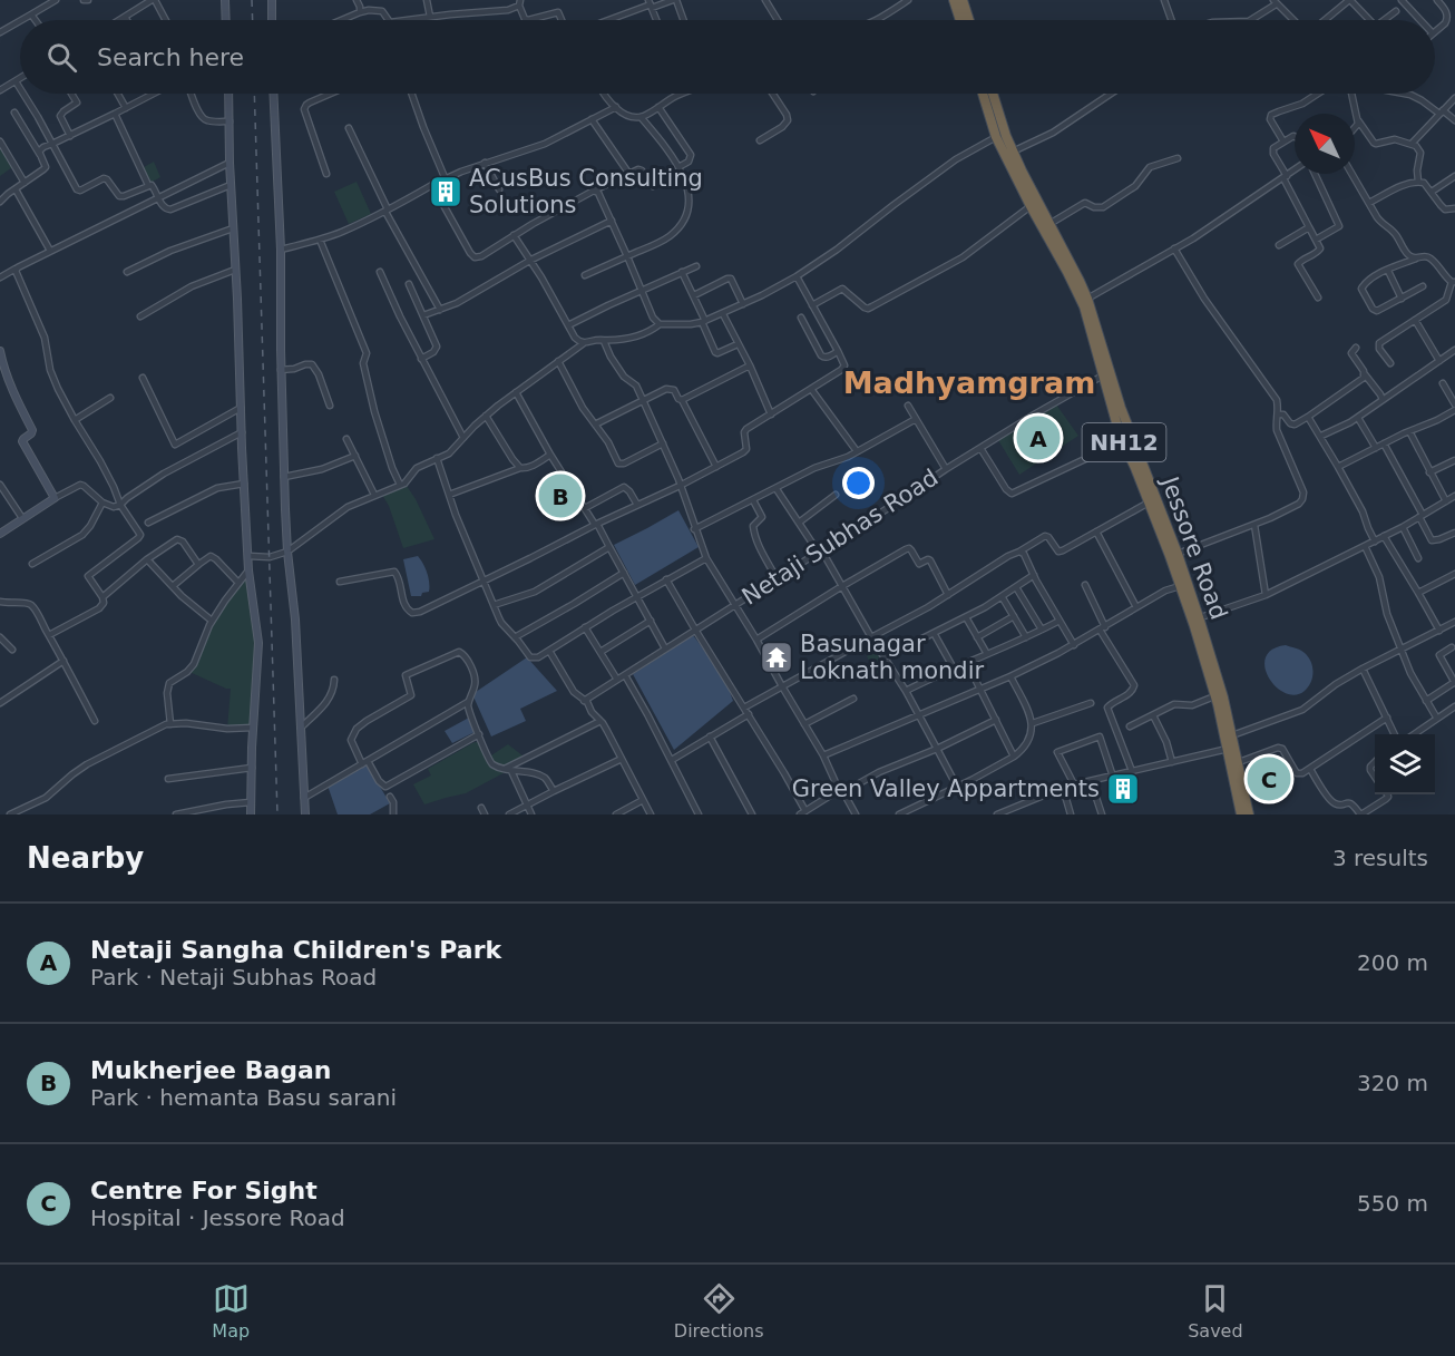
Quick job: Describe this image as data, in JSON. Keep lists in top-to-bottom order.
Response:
{
  "streets": {
    "highway": ["NH12", "Jessore Road"],
    "street": ["Netaji Subhas Road"]
  },
  "crossings": [
    ["NH12", "Netaji Subhas Road"],
    ["NH12", "Jessore Road"]
  ],
  "districts": ["Madhyamgram"],
  "places": {
    "building": ["ACusBus Consulting Solutions", "Green Valley Appartments"],
    "temple": ["Basunagar Loknath mondir"]
  },
  "north": "top left",
  "page": {
    "search": "Search here",
    "pins": ["A", "B", "C"],
    "heading": ["Nearby", "3 results"],
    "list": [
      {
        "mark": "A",
        "name": "Netaji Sangha Children's Park",
        "note": "Park · Netaji Subhas Road",
        "value": "200 m"
      },
      {
        "mark": "B",
        "name": "Mukherjee Bagan",
        "note": "Park · hemanta Basu sarani",
        "value": "320 m"
      },
      {
        "mark": "C",
        "name": "Centre For Sight",
        "note": "Hospital · Jessore Road",
        "value": "550 m"
      }
    ],
    "nav": ["Map", "Directions", "Saved"]
  }
}
